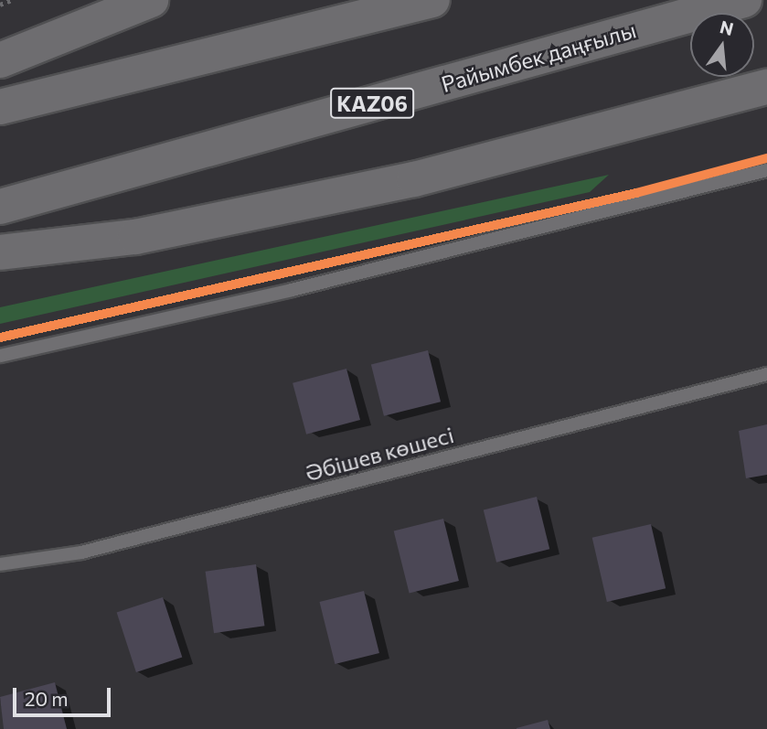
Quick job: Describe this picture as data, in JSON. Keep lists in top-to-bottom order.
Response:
{
  "streets": {
    "highway": ["Райымбек даңғылы", "KАZ06"],
    "lane": ["Әбішев көшесі"]
  },
  "scale_bar": "20 m",
  "north": "top"
}
